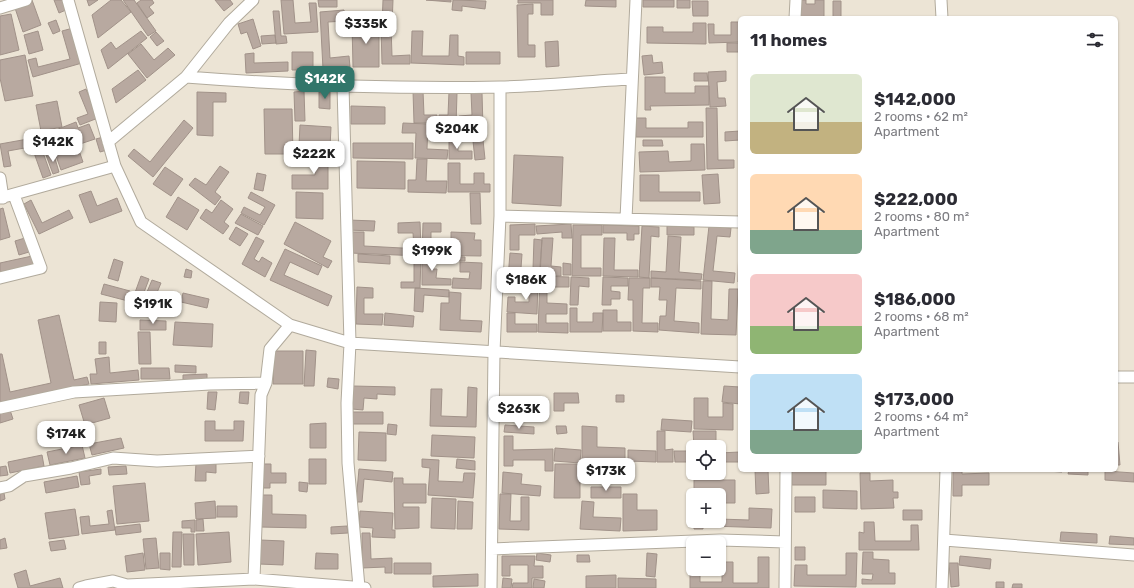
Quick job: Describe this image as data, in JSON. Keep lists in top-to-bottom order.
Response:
{
  "page": {
    "price": [
      "$335K",
      "$142K",
      "$204K",
      "$142K",
      "$222K",
      "$199K",
      "$186K",
      "$191K",
      "$263K",
      "$174K",
      "$173K"
    ],
    "heading": "11 homes",
    "list": [
      {
        "name": "$142,000",
        "note": "2 rooms · 62 m² · Apartment"
      },
      {
        "name": "$222,000",
        "note": "2 rooms · 80 m² · Apartment"
      },
      {
        "name": "$186,000",
        "note": "2 rooms · 68 m² · Apartment"
      },
      {
        "name": "$173,000",
        "note": "2 rooms · 64 m² · Apartment"
      }
    ],
    "map_buttons": ["+", "−"]
  }
}
